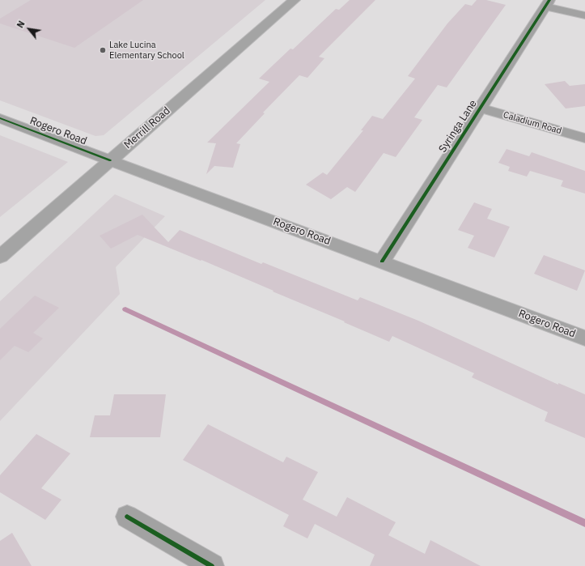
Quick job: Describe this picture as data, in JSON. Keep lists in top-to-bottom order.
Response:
{
  "streets": {
    "main road": ["Merrill Road", "Rogero Road"],
    "street": ["Caladium Road", "Syringa Lane"]
  },
  "crossings": [
    ["Caladium Road", "Syringa Lane"],
    ["Syringa Lane", "Rogero Road"],
    ["Merrill Road", "Rogero Road"]
  ],
  "places": ["Lake Lucina Elementary School"],
  "north": "top left"
}
